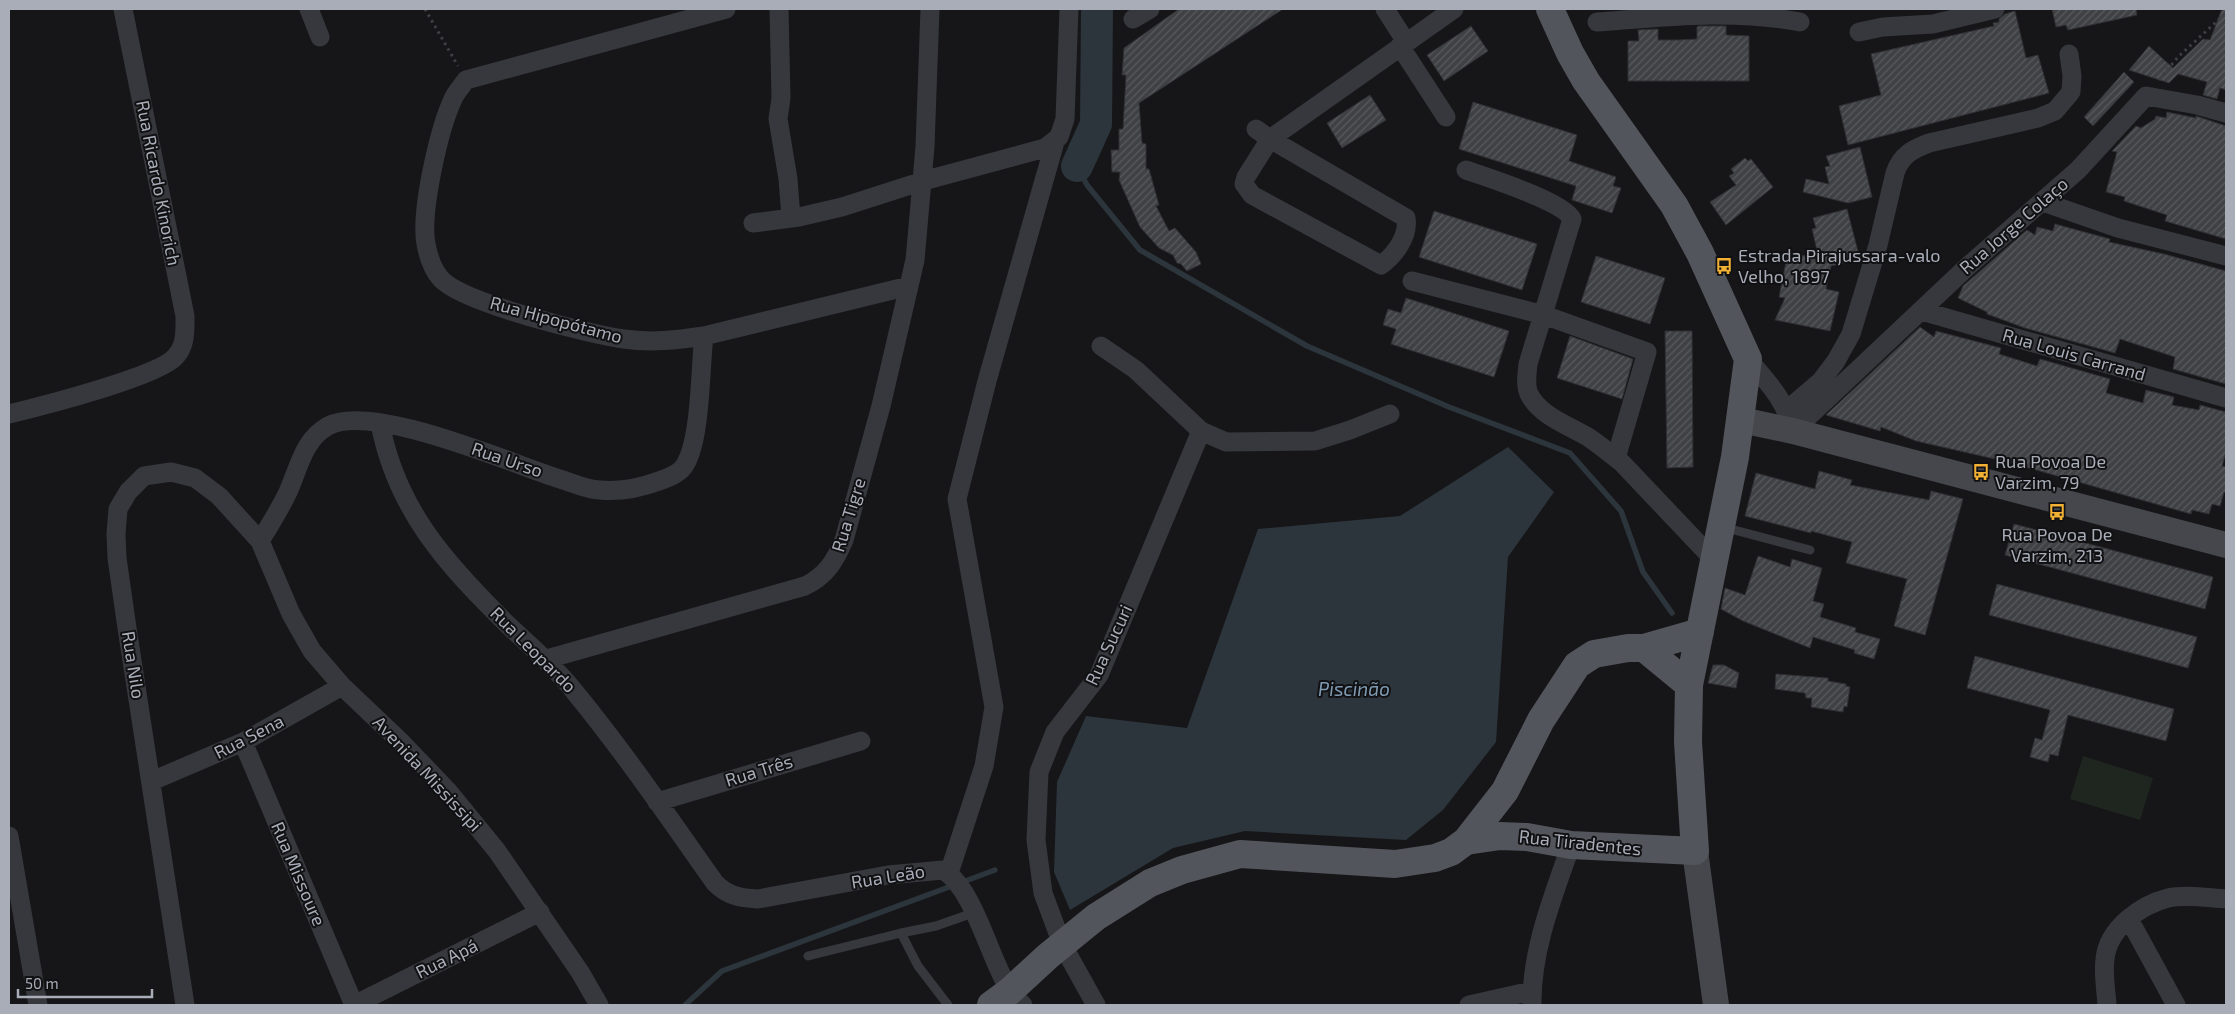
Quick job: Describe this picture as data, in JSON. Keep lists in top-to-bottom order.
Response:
{
  "streets": {
    "main road": ["Rua Tiradentes"],
    "street": [
      "Rua Ricardo Kinorich",
      "Rua Jorge Colaço",
      "Rua Hipopótamo",
      "Rua Louis Carrand",
      "Rua Urso",
      "Rua Tigre",
      "Rua Sucuri",
      "Rua Leopardo",
      "Rua Nilo",
      "Rua Sena",
      "Rua Três",
      "Avenida Mississipi",
      "Rua Missoure",
      "Rua Leão",
      "Rua Apá"
    ]
  },
  "crossings": [
    ["Rua Jorge Colaço", "Rua Louis Carrand"],
    ["Rua Hipopótamo", "Rua Urso"],
    ["Rua Hipopótamo", "Rua Tigre"],
    ["Rua Urso", "Rua Leopardo"],
    ["Rua Urso", "Rua Nilo"],
    ["Rua Urso", "Avenida Mississipi"],
    ["Rua Tigre", "Rua Leopardo"],
    ["Rua Leopardo", "Rua Três"],
    ["Rua Leopardo", "Rua Leão"],
    ["Rua Nilo", "Rua Sena"],
    ["Rua Nilo", "Avenida Mississipi"],
    ["Rua Sena", "Avenida Mississipi"],
    ["Rua Sena", "Rua Missoure"],
    ["Avenida Mississipi", "Rua Apá"],
    ["Rua Missoure", "Rua Apá"]
  ],
  "water": ["Piscinão"],
  "places": {
    "bus stop": ["Estrada Pirajussara-valo Velho, 1897", "Rua Povoa De Varzim, 79", "Rua Povoa De Varzim, 213"]
  },
  "scale_bar": "50 m"
}
